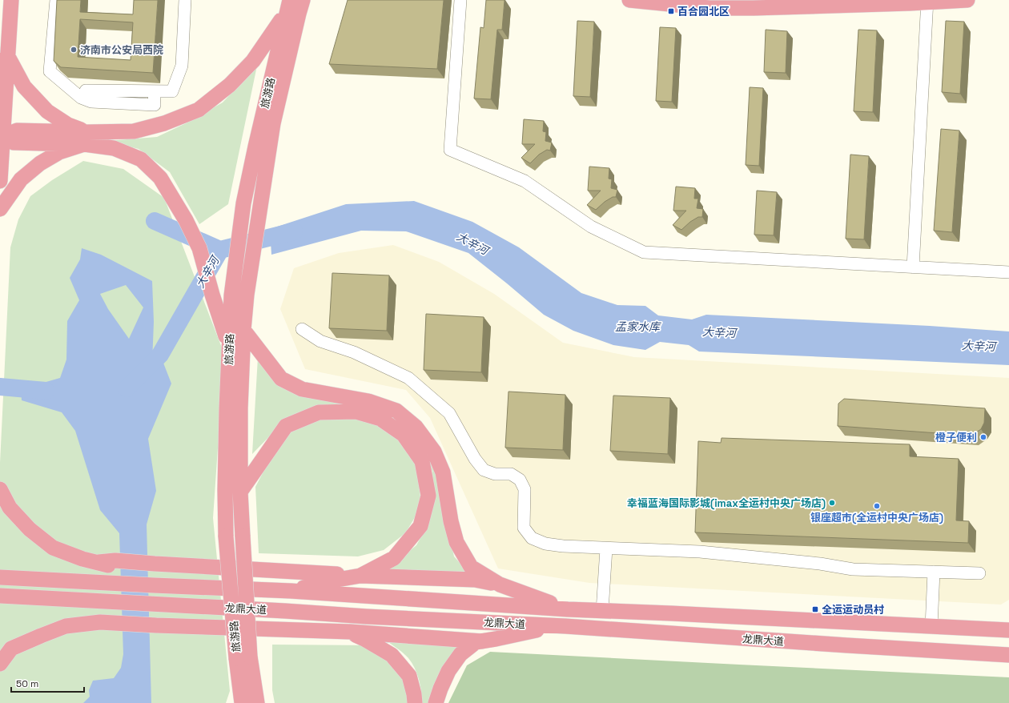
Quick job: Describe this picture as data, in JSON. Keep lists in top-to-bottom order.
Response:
{
  "streets": {
    "main road": ["旅游路", "龙鼎大道"]
  },
  "water": ["大辛河", "孟家水库"],
  "places": {
    "transit": ["百合园北区", "全运运动员村"],
    "other": [
      "济南市公安局西院",
      "橙子便利",
      "幸福蓝海国际影城(imax全运村中央广场店)",
      "银座超市(全运村中央广场店)"
    ]
  },
  "scale_bar": "50 m"
}
